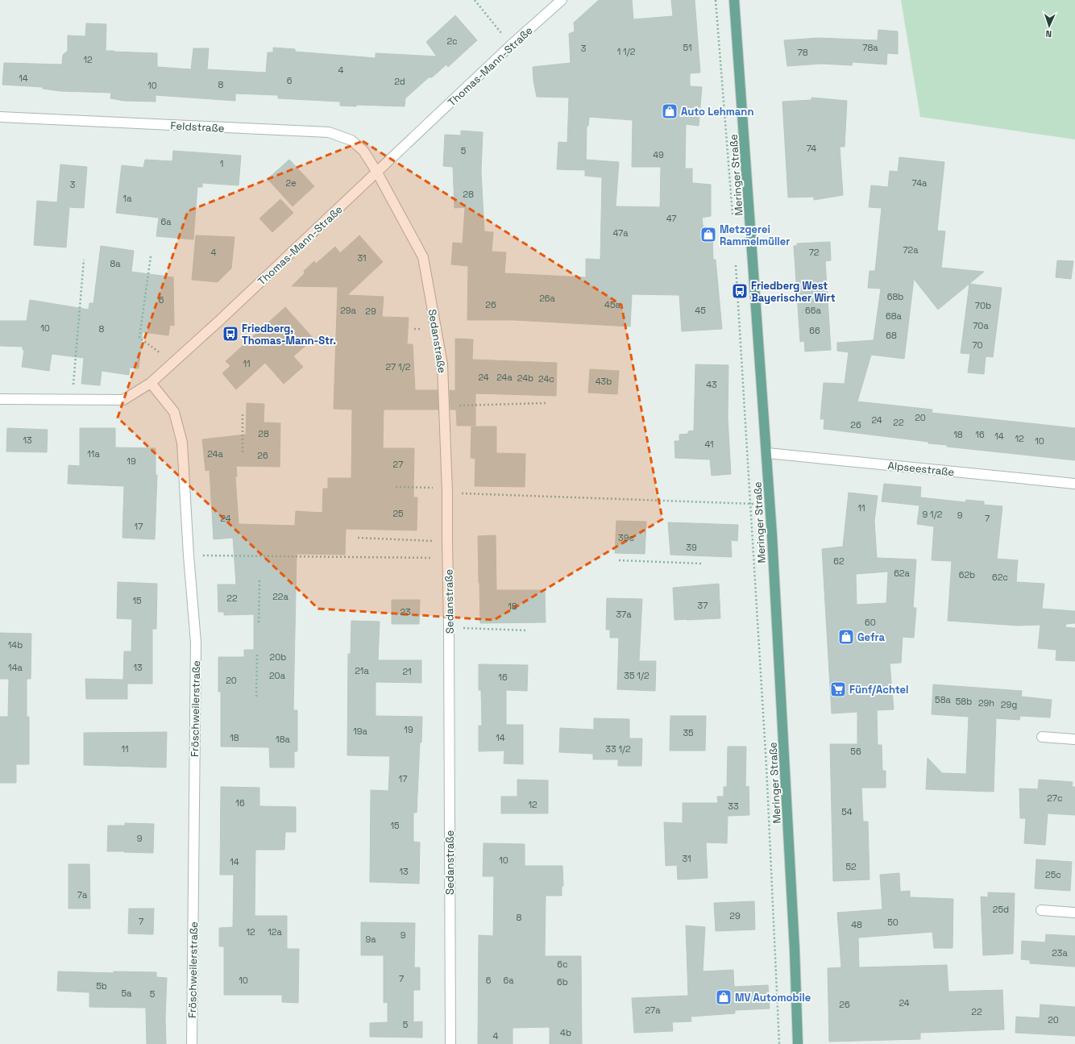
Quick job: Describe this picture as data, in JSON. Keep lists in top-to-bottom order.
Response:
{
  "streets": {
    "main road": ["Meringer Straße"],
    "street": [
      "Thomas-Mann-Straße",
      "Feldstraße",
      "Sedanstraße",
      "Alpseestraße",
      "Fröschweilerstraße"
    ]
  },
  "crossings": [
    ["Thomas-Mann-Straße", "Feldstraße"],
    ["Thomas-Mann-Straße", "Sedanstraße"],
    ["Thomas-Mann-Straße", "Fröschweilerstraße"],
    ["Feldstraße", "Sedanstraße"],
    ["Meringer Straße", "Alpseestraße"]
  ],
  "places": {
    "shop": [
      "Auto Lehmann",
      "Metzgerei Rammelmüller",
      "Gefra",
      "MV Automobile"
    ],
    "bus stop": ["Friedberg West Bayerischer Wirt", "Friedberg, Thomas-Mann-Str."],
    "supermarket": ["Fünf/Achtel"]
  },
  "house_numbers": [
    "2c",
    "51",
    "78a",
    "3",
    "1 1/2",
    "78",
    "12",
    "4",
    "14",
    "6",
    "2d",
    "8",
    "10",
    "74",
    "5",
    "49",
    "1",
    "2e",
    "74a",
    "3",
    "28",
    "1a",
    "47",
    "6a",
    "47a",
    "72a",
    "4",
    "72",
    "31",
    "8a",
    "68b",
    "26a",
    "6",
    "26",
    "45a",
    "70b",
    "29a",
    "45",
    "66a",
    "29",
    "68a",
    "70a",
    "10",
    "8",
    "66",
    "68",
    "70",
    "11",
    "27 1/2",
    "24",
    "24a",
    "24b",
    "24c",
    "43b",
    "43",
    "20",
    "24",
    "22",
    "26",
    "28",
    "18",
    "16",
    "14",
    "12",
    "13",
    "10",
    "41",
    "11a",
    "24a",
    "26",
    "19",
    "27",
    "11",
    "25",
    "9 1/2",
    "9",
    "24",
    "7",
    "17",
    "39c",
    "39",
    "62",
    "62a",
    "62b",
    "62c",
    "22a",
    "22",
    "15",
    "37",
    "18",
    "23",
    "37a",
    "60",
    "14b",
    "20b",
    "14a",
    "13",
    "21a",
    "21",
    "20a",
    "35 1/2",
    "16",
    "20",
    "58a",
    "58b",
    "29h",
    "29g",
    "19",
    "19a",
    "35",
    "18",
    "14",
    "18a",
    "11",
    "33 1/2",
    "56",
    "17",
    "27c",
    "16",
    "12",
    "33",
    "54",
    "15",
    "9",
    "31",
    "10",
    "14",
    "52",
    "13",
    "25c",
    "7a",
    "25d",
    "29",
    "8",
    "7",
    "50",
    "48",
    "12",
    "12a",
    "9",
    "9a",
    "23a",
    "6c",
    "7",
    "10",
    "6",
    "6a",
    "6b",
    "5b",
    "5a",
    "5",
    "24",
    "26",
    "27a",
    "22",
    "20",
    "5",
    "4b",
    "4"
  ],
  "north": "bottom"
}
